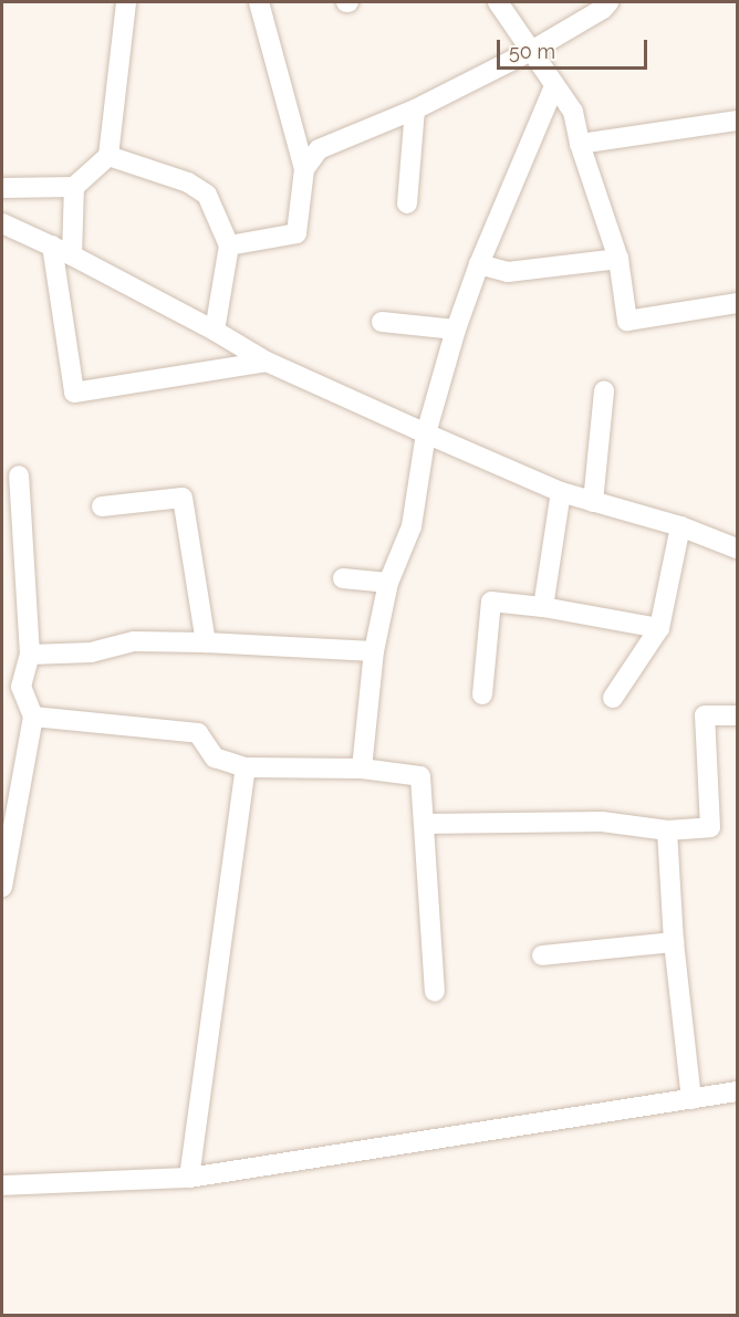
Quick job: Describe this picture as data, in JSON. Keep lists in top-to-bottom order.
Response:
{
  "scale_bar": "50 m"
}
